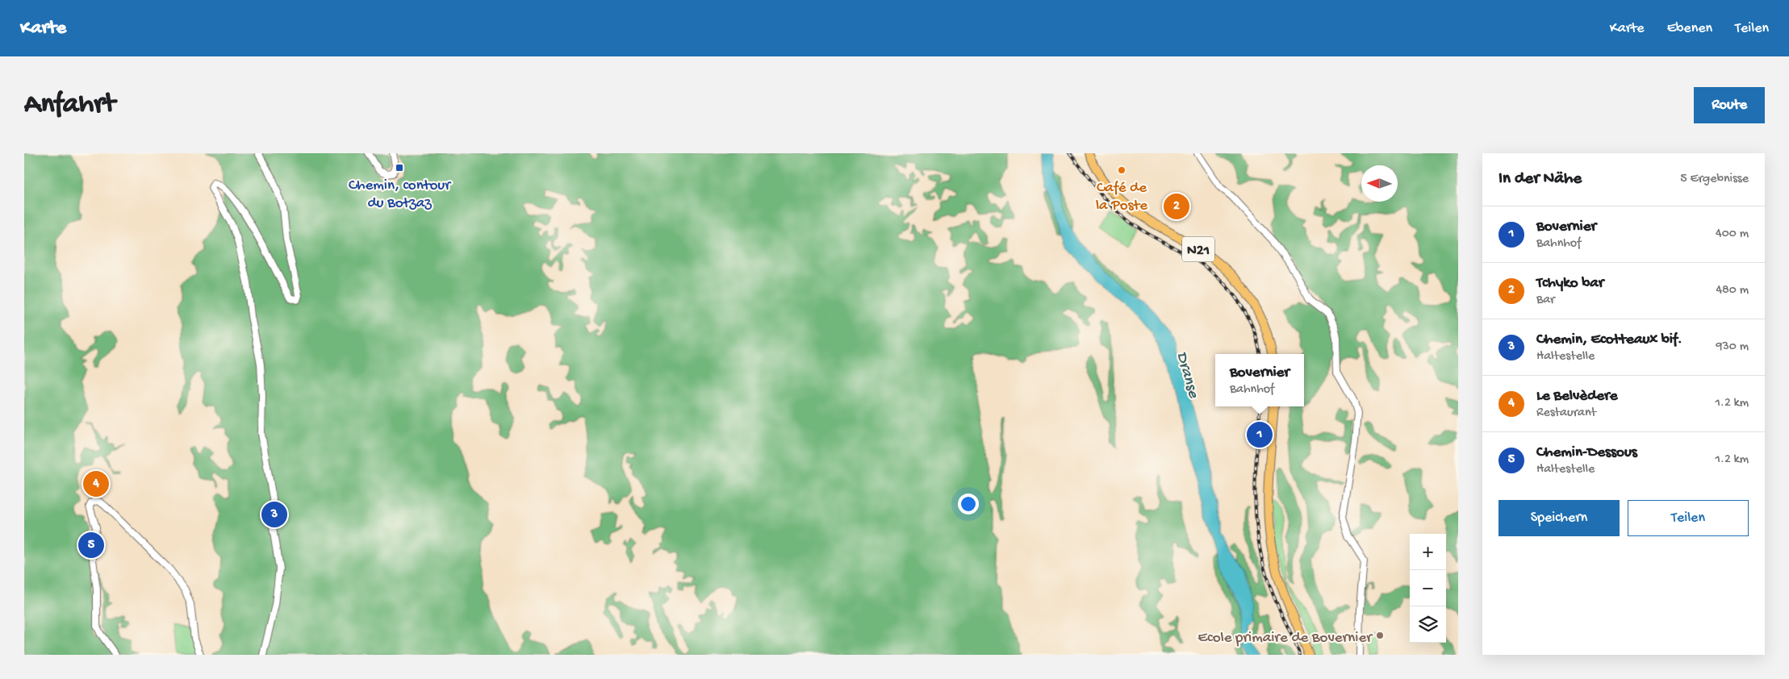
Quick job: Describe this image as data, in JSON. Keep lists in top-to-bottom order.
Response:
{
  "streets": {
    "main road": ["N21"]
  },
  "water": ["Dranse"],
  "places": {
    "transit": ["Chemin, contour du Botzaz"],
    "other": ["Café de la Poste", "Ecole primaire de Bovernier"]
  },
  "north": "left",
  "page": {
    "header": "Karte",
    "nav": ["Karte", "Ebenen", "Teilen"],
    "buttons": [
      "Route",
      ["Speichern", "Teilen"]
    ],
    "title": "Anfahrt",
    "heading": ["In der Nähe", "5 Ergebnisse"],
    "pins": [
      "2",
      "1",
      "4",
      "3",
      "5"
    ],
    "list": [
      {
        "mark": "1",
        "name": "Bovernier",
        "note": "Bahnhof",
        "value": "400 m"
      },
      {
        "mark": "2",
        "name": "Tchyko bar",
        "note": "Bar",
        "value": "480 m"
      },
      {
        "mark": "3",
        "name": "Chemin, Ecotteaux bif.",
        "note": "Haltestelle",
        "value": "930 m"
      },
      {
        "mark": "4",
        "name": "Le Belvèdere",
        "note": "Restaurant",
        "value": "1.2 km"
      },
      {
        "mark": "5",
        "name": "Chemin-Dessous",
        "note": "Haltestelle",
        "value": "1.2 km"
      }
    ],
    "popup": ["Bovernier", "Bahnhof"],
    "map_buttons": ["+", "−"]
  }
}
